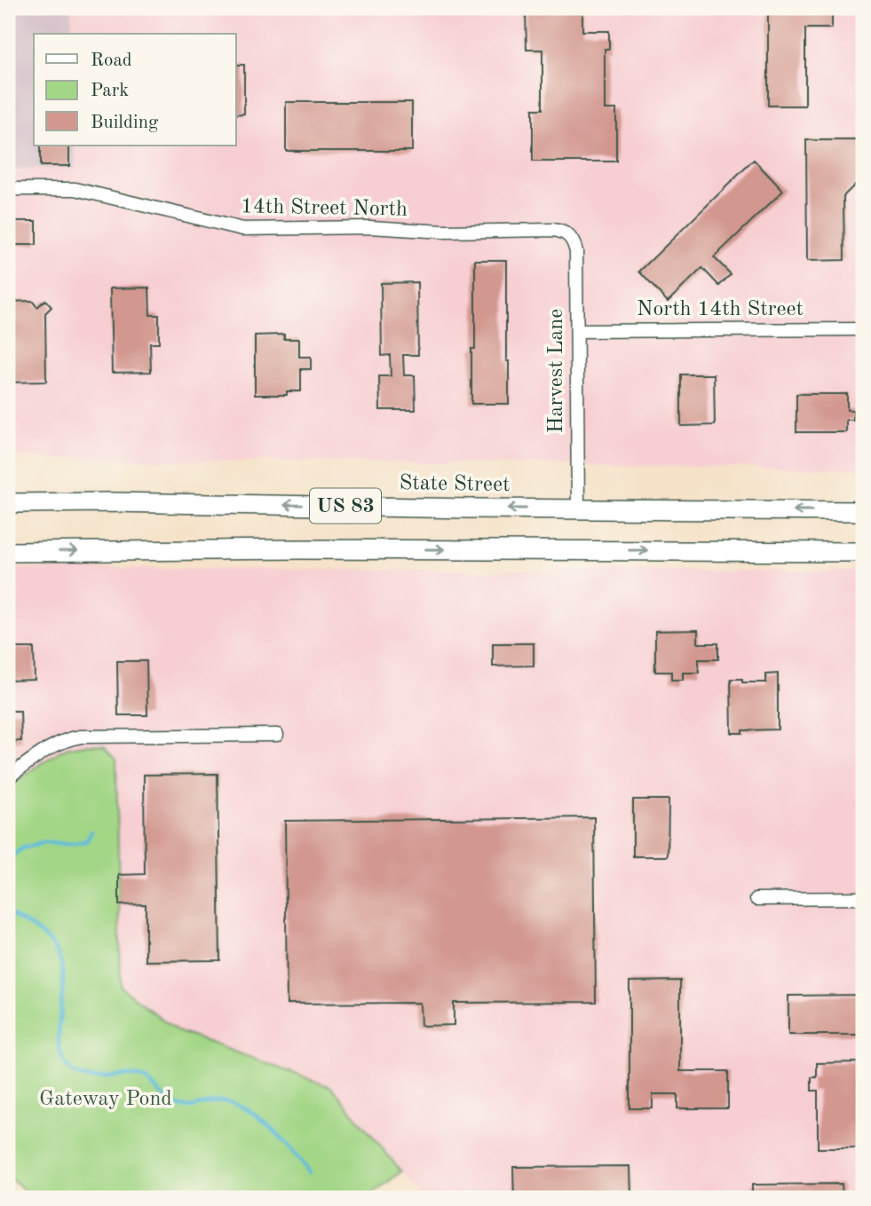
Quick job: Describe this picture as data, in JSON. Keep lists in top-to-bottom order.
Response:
{
  "streets": {
    "highway": ["State Street", "US 83"],
    "street": ["14th Street North", "North 14th Street", "Harvest Lane"]
  },
  "crossings": [
    ["14th Street North", "Harvest Lane"],
    ["North 14th Street", "Harvest Lane"],
    ["Harvest Lane", "State Street"]
  ],
  "parks": ["Gateway Pond"],
  "legend": ["Road", "Park", "Building"]
}
